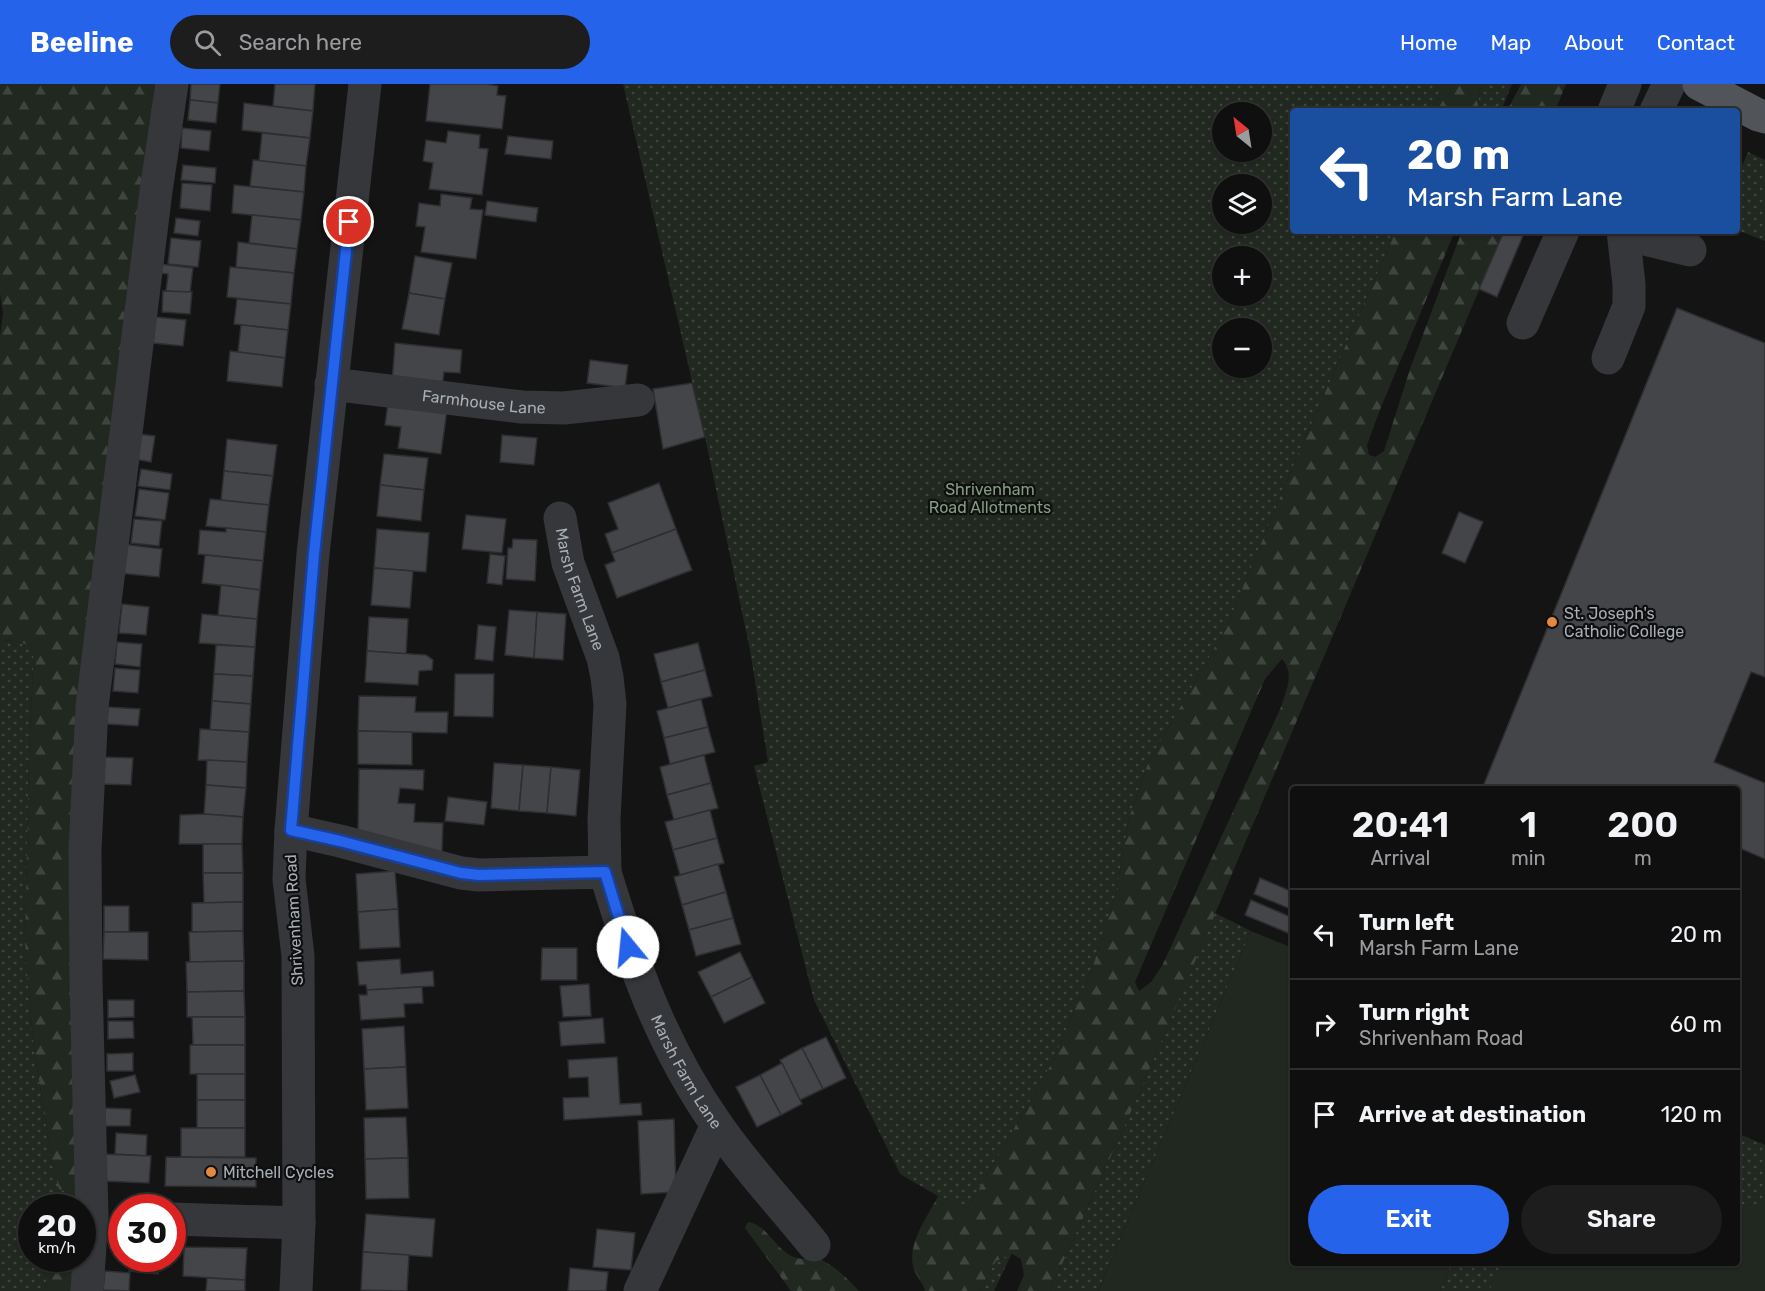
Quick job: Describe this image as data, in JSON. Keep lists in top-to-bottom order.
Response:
{
  "streets": {
    "street": ["Farmhouse Lane", "Marsh Farm Lane", "Shrivenham Road"]
  },
  "crossings": [
    ["Farmhouse Lane", "Shrivenham Road"]
  ],
  "parks": ["Shrivenham Road Allotments"],
  "places": ["St. Joseph's Catholic College", "Mitchell Cycles"],
  "north": "top left",
  "page": {
    "header": "Beeline",
    "search": "Search here",
    "nav": [
      "Home",
      "Map",
      "About",
      "Contact"
    ],
    "map_buttons": ["+", "−"],
    "turn": ["20 m", "Marsh Farm Lane"],
    "eta": [
      "20:41",
      "Arrival",
      "1",
      "min",
      "200",
      "m"
    ],
    "list": [
      {
        "name": "Turn left",
        "note": "Marsh Farm Lane",
        "value": "20 m"
      },
      {
        "name": "Turn right",
        "note": "Shrivenham Road",
        "value": "60 m"
      },
      {
        "name": "Arrive at destination",
        "value": "120 m"
      }
    ],
    "buttons": ["Exit", "Share"],
    "speed": "20 km/h",
    "limit": "30"
  }
}
